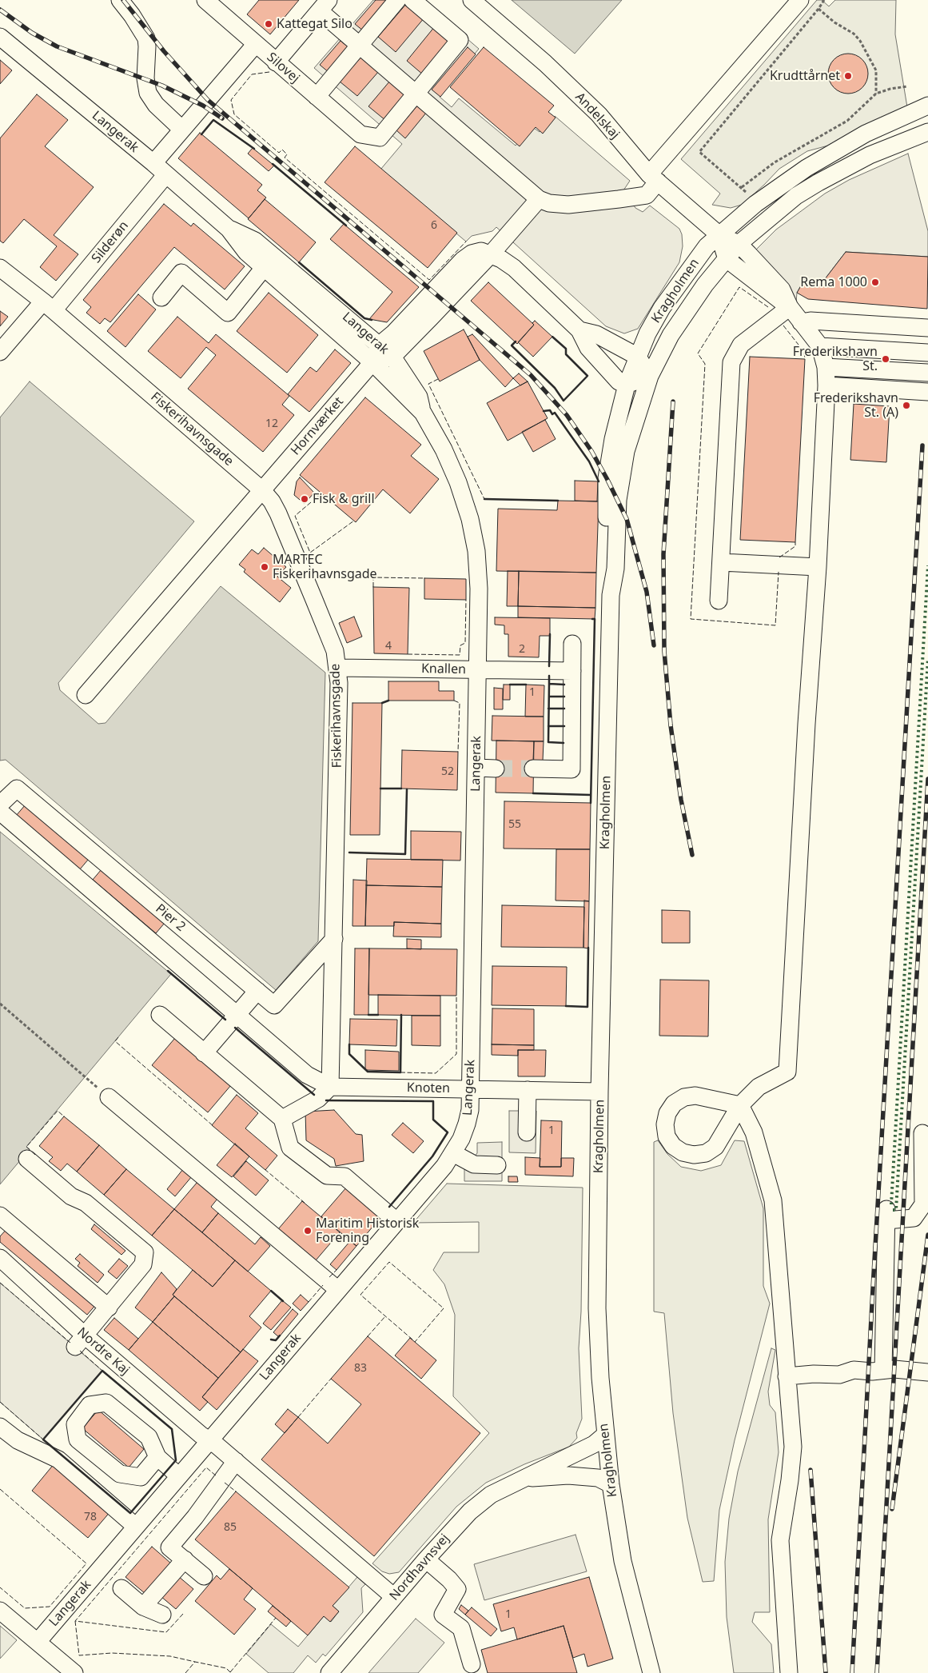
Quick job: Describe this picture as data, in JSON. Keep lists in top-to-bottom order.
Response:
{
  "streets": {
    "street": [
      "Silovej",
      "Andelskaj",
      "Langerak",
      "Silderøn",
      "Kragholmen",
      "Hornværket",
      "Fiskerihavnsgade",
      "Knallen",
      "Pier 2",
      "Knoten",
      "Nordre Kaj",
      "Nordhavnsvej"
    ]
  },
  "crossings": [
    ["Silovej", "Silderøn"],
    ["Andelskaj", "Kragholmen"],
    ["Langerak", "Silderøn"],
    ["Langerak", "Hornværket"],
    ["Langerak", "Knallen"],
    ["Langerak", "Knoten"],
    ["Langerak", "Nordre Kaj"],
    ["Silderøn", "Fiskerihavnsgade"],
    ["Kragholmen", "Hornværket"],
    ["Kragholmen", "Knoten"],
    ["Kragholmen", "Nordhavnsvej"],
    ["Hornværket", "Fiskerihavnsgade"],
    ["Fiskerihavnsgade", "Knallen"],
    ["Fiskerihavnsgade", "Pier 2"],
    ["Fiskerihavnsgade", "Knoten"],
    ["Nordre Kaj", "Nordhavnsvej"]
  ],
  "places": [
    "Kattegat Silo",
    "Krudttårnet",
    "Rema 1000",
    "Frederikshavn St.",
    "Frederikshavn St. (A)",
    "Fisk & grill",
    "MARTEC Fiskerihavnsgade",
    "Maritim Historisk Forening"
  ],
  "house_numbers": [
    "6",
    "12",
    "4",
    "2",
    "1",
    "52",
    "55",
    "1",
    "83",
    "78",
    "85",
    "1"
  ]
}
